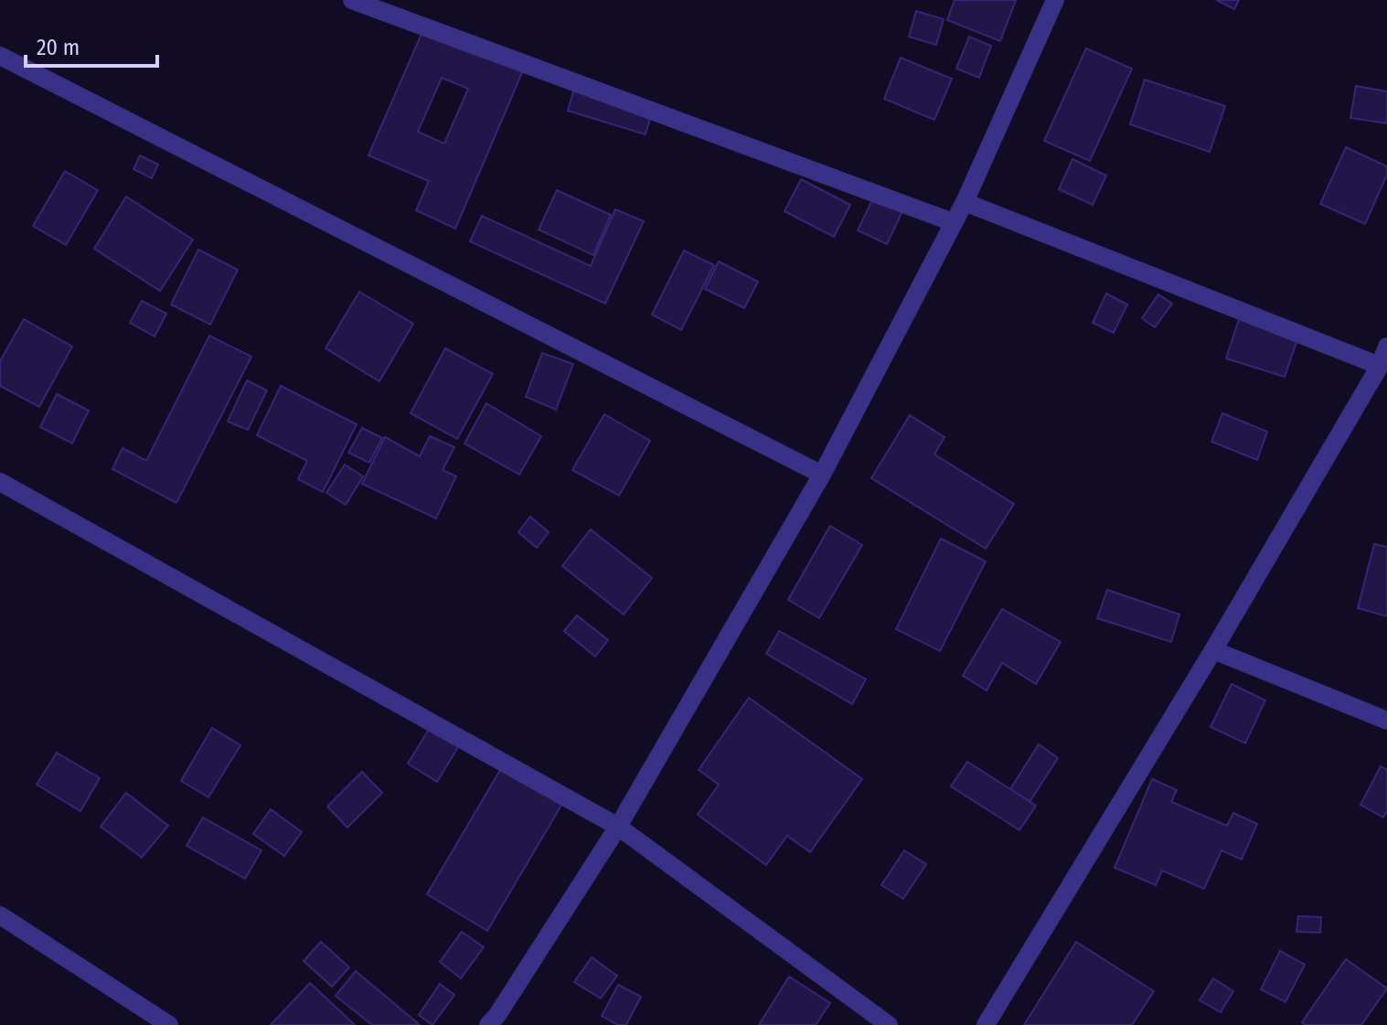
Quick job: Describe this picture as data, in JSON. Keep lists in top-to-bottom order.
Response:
{
  "scale_bar": "20 m"
}
